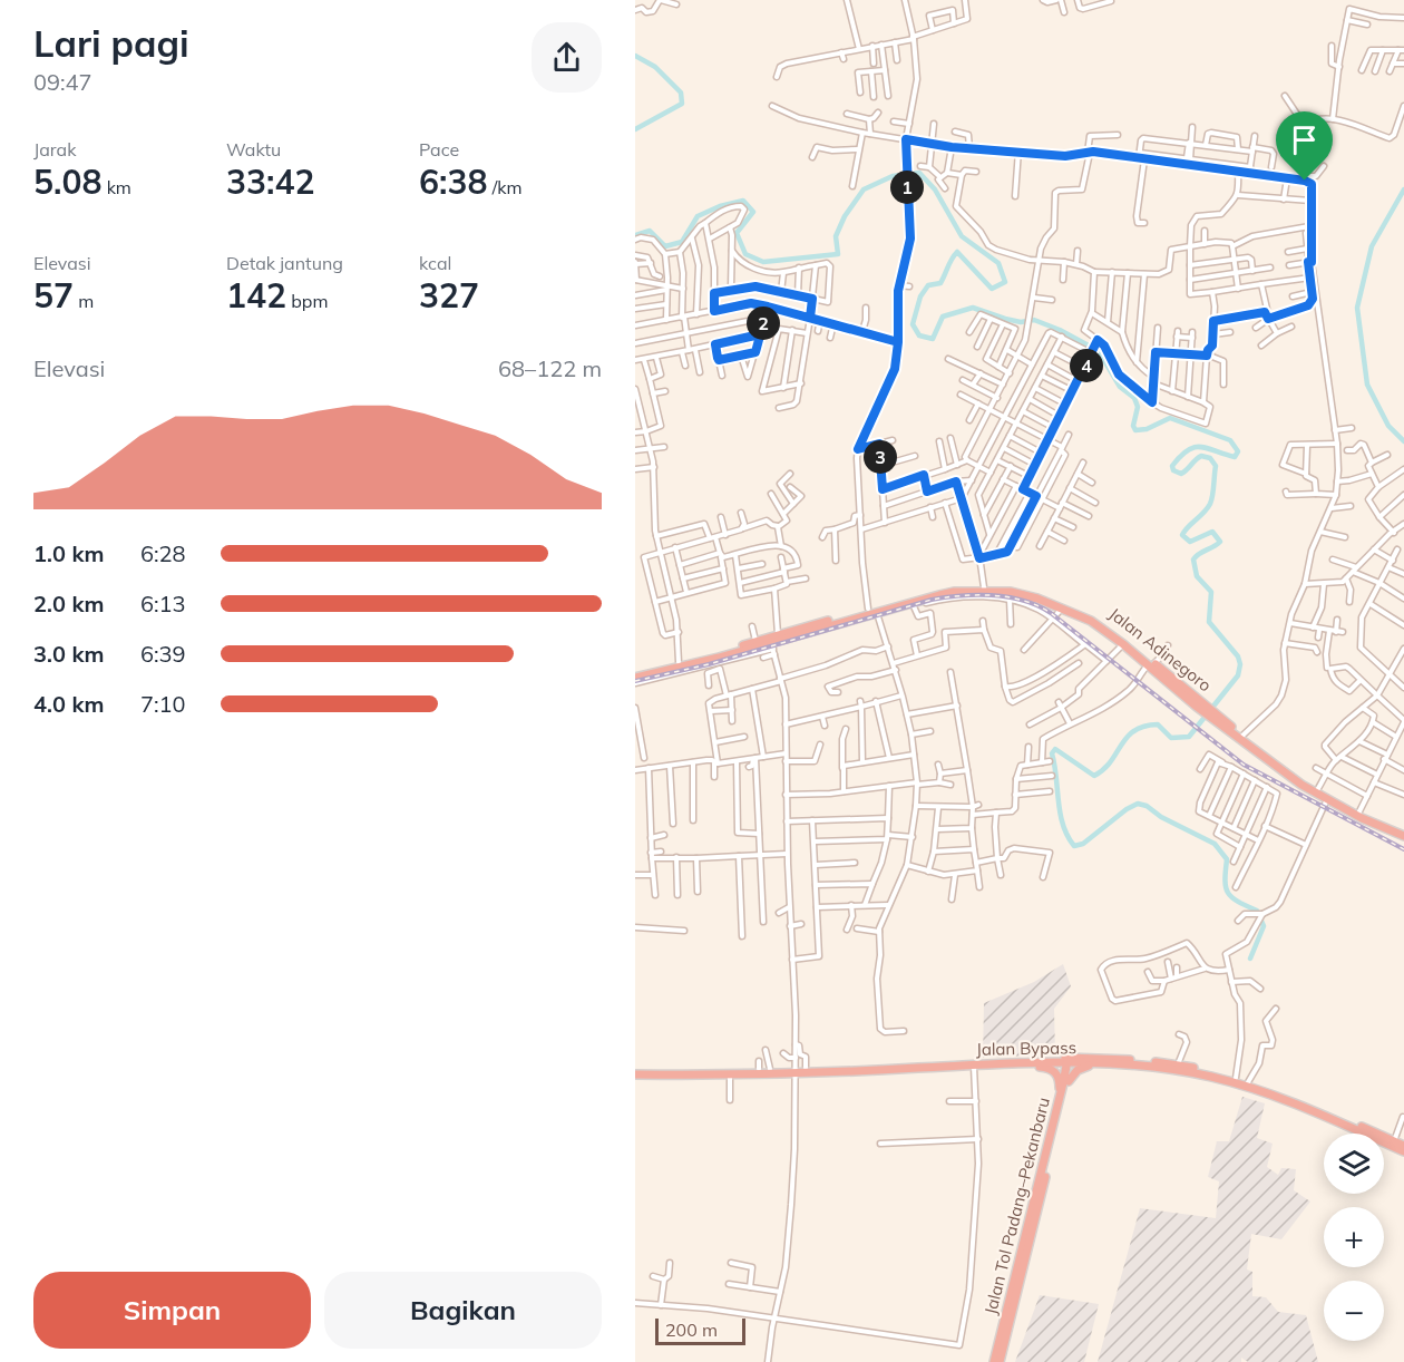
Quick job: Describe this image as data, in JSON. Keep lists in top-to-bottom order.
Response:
{
  "streets": {
    "highway": ["Jalan Adinegoro", "Jalan Bypass", "Jalan Tol Padang–Pekanbaru"]
  },
  "crossings": [
    ["Jalan Bypass", "Jalan Tol Padang–Pekanbaru"]
  ],
  "scale_bar": "200 m",
  "page": {
    "heading": ["Lari pagi", "09:47"],
    "stats": [
      ["Jarak", "5.08 km"],
      ["Waktu", "33:42"],
      ["Pace", "6:38 /km"],
      ["Elevasi", "57 m"],
      ["Detak jantung", "142 bpm"],
      ["kcal", "327"]
    ],
    "pins": [
      "1",
      "2",
      "4",
      "3"
    ],
    "chart": ["Elevasi", "68–122 m"],
    "list": [
      {
        "name": "1.0 km",
        "note": "6:28"
      },
      {
        "name": "2.0 km",
        "note": "6:13"
      },
      {
        "name": "3.0 km",
        "note": "6:39"
      },
      {
        "name": "4.0 km",
        "note": "7:10"
      }
    ],
    "map_buttons": ["+", "−"],
    "buttons": ["Simpan", "Bagikan"],
    "scale": "200 m"
  }
}
